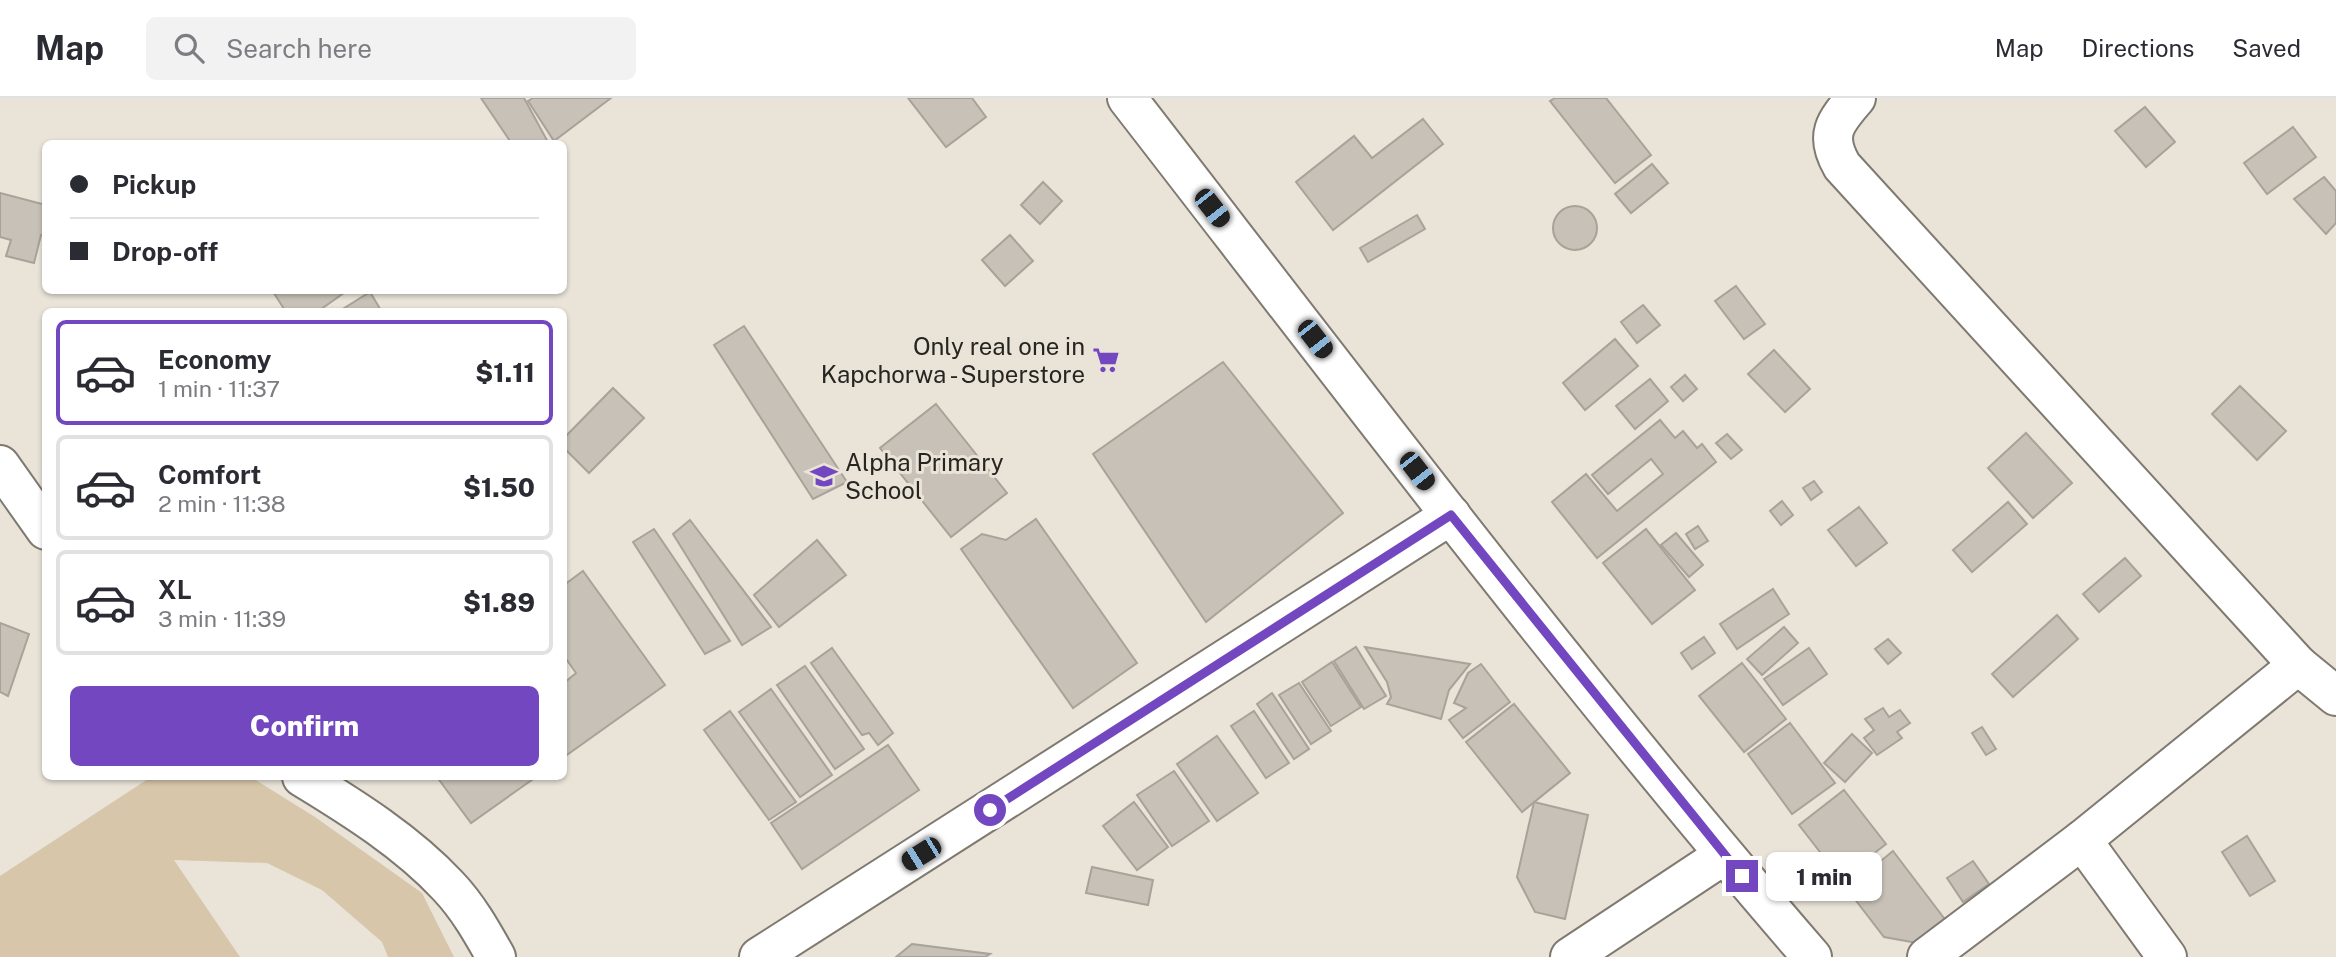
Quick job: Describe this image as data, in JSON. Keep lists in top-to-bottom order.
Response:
{
  "places": {
    "supermarket": ["Only real one in Kapchorwa - Superstore"],
    "school or university": ["Alpha Primary School"]
  },
  "page": {
    "header": "Map",
    "search": "Search here",
    "nav": ["Map", "Directions", "Saved"],
    "banner": ["Pickup", "Drop-off"],
    "list": [
      {
        "name": "Economy",
        "note": "1 min · 11:37",
        "value": "$1.11"
      },
      {
        "name": "Comfort",
        "note": "2 min · 11:38",
        "value": "$1.50"
      },
      {
        "name": "XL",
        "note": "3 min · 11:39",
        "value": "$1.89"
      }
    ],
    "buttons": "Confirm",
    "bubble": "1 min"
  }
}
